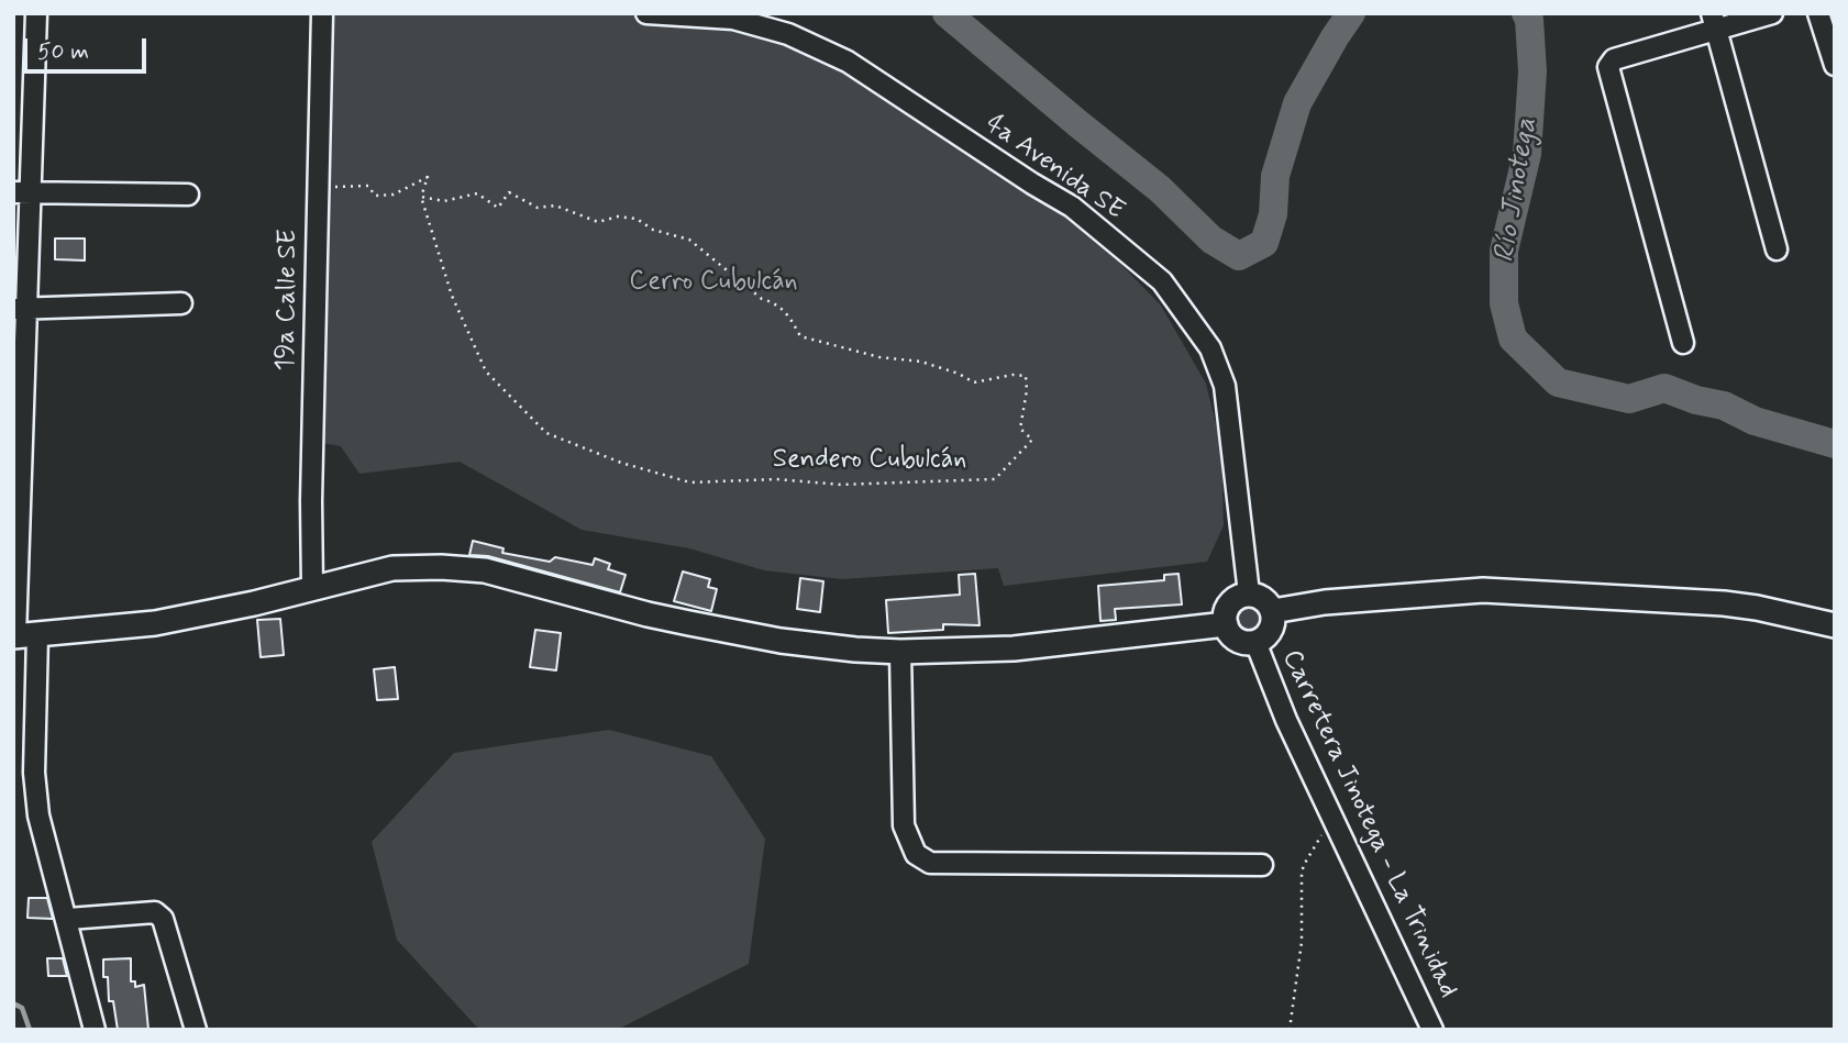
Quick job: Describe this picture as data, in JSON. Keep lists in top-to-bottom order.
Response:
{
  "streets": {
    "street": ["4a Avenida SE", "19a Calle SE", "Carretera Jinotega - La Trinidad"],
    "path": ["Sendero Cubulcán"]
  },
  "crossings": [
    ["4a Avenida SE", "Carretera Jinotega - La Trinidad"]
  ],
  "water": ["Río Jinotega"],
  "parks": ["Cerro Cubulcán"],
  "scale_bar": "50 m"
}
